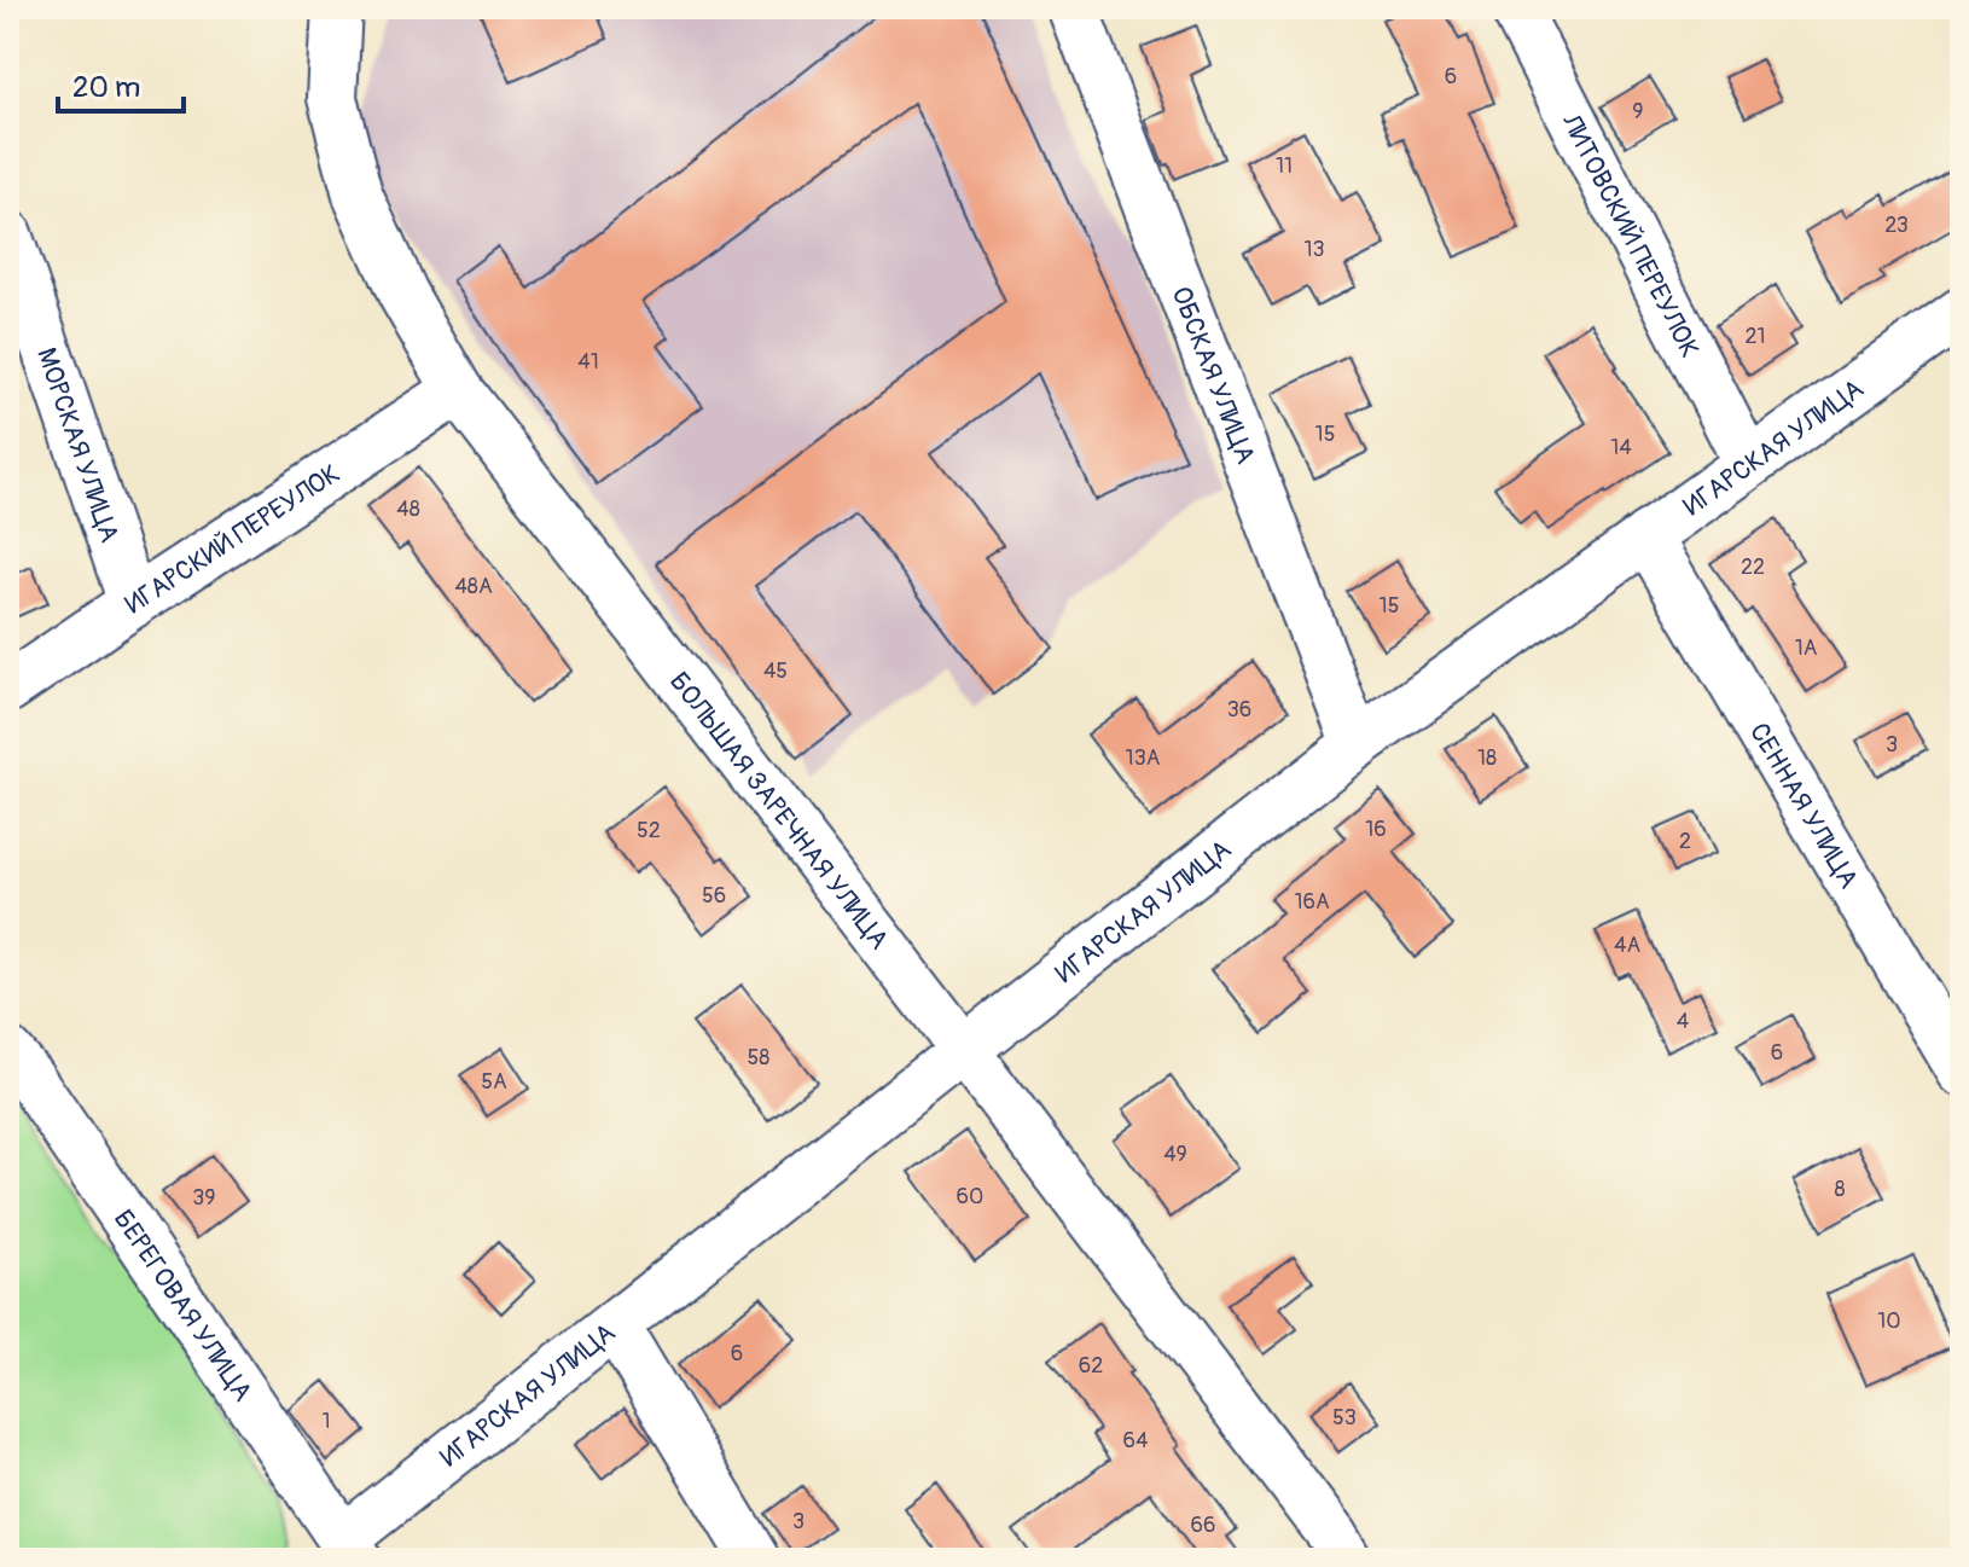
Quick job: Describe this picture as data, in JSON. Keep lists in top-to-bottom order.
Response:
{
  "streets": {
    "street": [
      "ЛИТОВСКИЙ ПЕРЕУЛОК",
      "ОБСКАЯ УЛИЦА",
      "МОРСКАЯ УЛИЦА",
      "ИГАРСКАЯ УЛИЦА",
      "ИГАРСКИЙ ПЕРЕУЛОК",
      "СЕННАЯ УЛИЦА",
      "БОЛЬШАЯ ЗАРЕЧНАЯ УЛИЦА",
      "БЕРЕГОВАЯ УЛИЦА"
    ]
  },
  "crossings": [
    ["ЛИТОВСКИЙ ПЕРЕУЛОК", "ИГАРСКАЯ УЛИЦА"],
    ["ОБСКАЯ УЛИЦА", "ИГАРСКАЯ УЛИЦА"],
    ["МОРСКАЯ УЛИЦА", "ИГАРСКИЙ ПЕРЕУЛОК"],
    ["ИГАРСКАЯ УЛИЦА", "СЕННАЯ УЛИЦА"],
    ["ИГАРСКАЯ УЛИЦА", "БОЛЬШАЯ ЗАРЕЧНАЯ УЛИЦА"],
    ["ИГАРСКАЯ УЛИЦА", "БЕРЕГОВАЯ УЛИЦА"],
    ["ИГАРСКИЙ ПЕРЕУЛОК", "БОЛЬШАЯ ЗАРЕЧНАЯ УЛИЦА"]
  ],
  "house_numbers": [
    "6",
    "9",
    "11",
    "23",
    "13",
    "21",
    "41",
    "15",
    "14",
    "48",
    "22",
    "48А",
    "15",
    "1А",
    "45",
    "36",
    "3",
    "13А",
    "18",
    "16",
    "52",
    "2",
    "56",
    "16А",
    "4А",
    "4",
    "6",
    "58",
    "5А",
    "49",
    "8",
    "60",
    "39",
    "10",
    "6",
    "62",
    "53",
    "1",
    "64",
    "3",
    "66"
  ],
  "scale_bar": "20 m"
}
